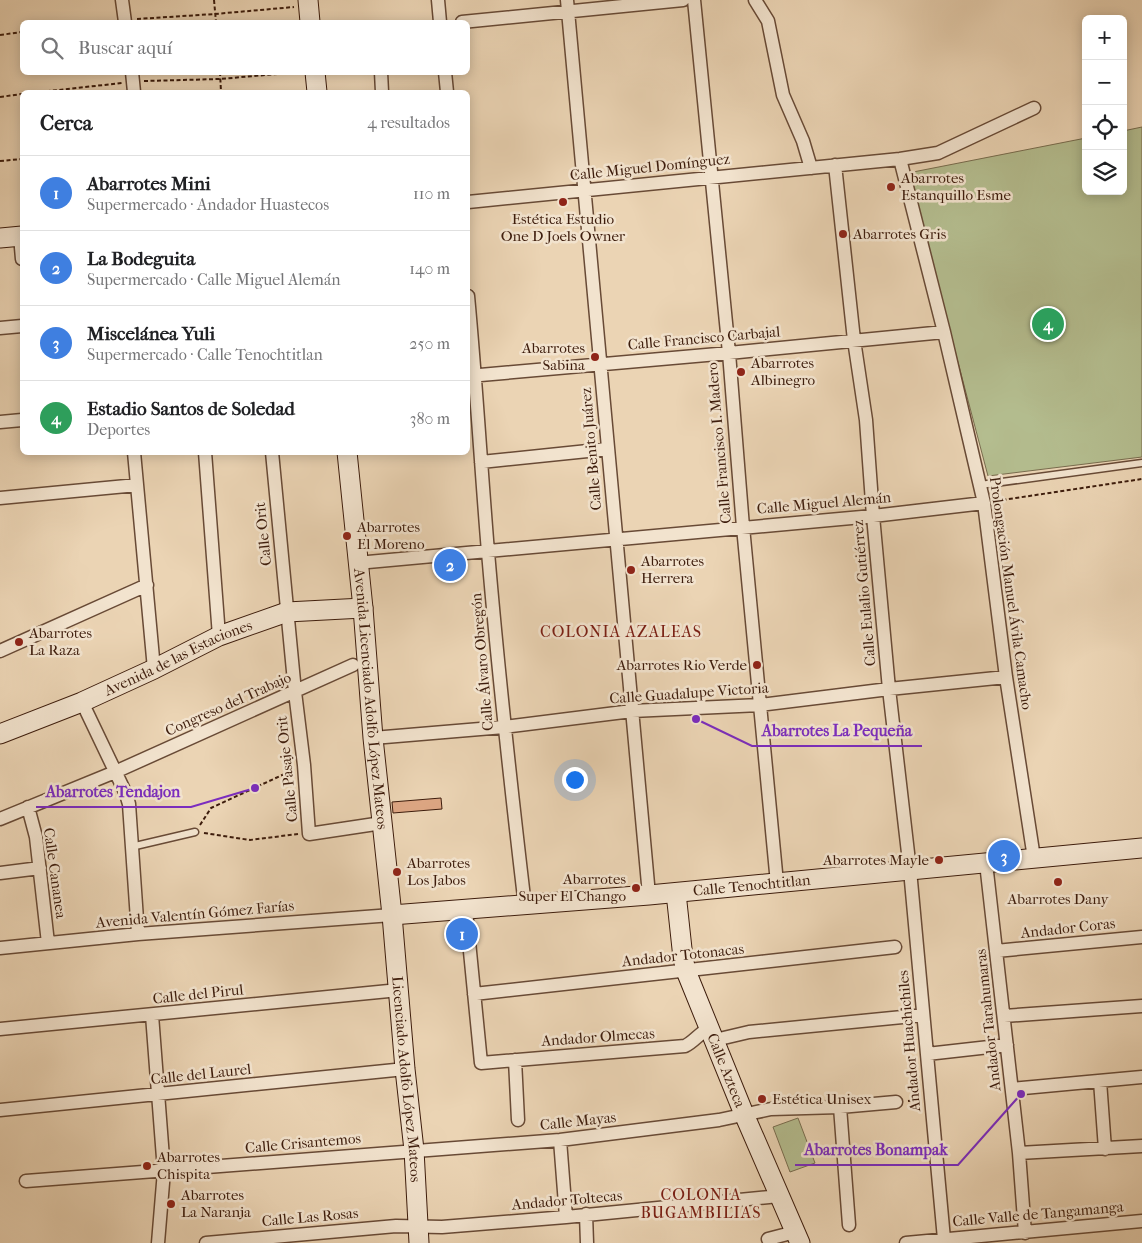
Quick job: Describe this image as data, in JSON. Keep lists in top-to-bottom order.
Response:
{
  "streets": {
    "street": [
      "Calle Miguel Domínguez",
      "Calle Francisco Carbajal",
      "Calle Francisco I. Madero",
      "Calle Benito Juárez",
      "Calle Miguel Alemán",
      "Calle Orit",
      "Calle Eulalio Gutiérrez",
      "Prolongación Manuel Ávila Camacho",
      "Avenida de las Estaciones",
      "Calle Álvaro Obregón",
      "Calle Guadalupe Victoria",
      "Avenida Licenciado Adolfo López Mateos",
      "Congreso del Trabajo",
      "Calle Pasaje Orit",
      "Calle Cananea",
      "Calle Tenochtitlan",
      "Avenida Valentín Gómez Farías",
      "Andador Coras",
      "Andador Totonacas",
      "Calle del Pirul",
      "Andador Tarahumaras",
      "Andador Olmecas",
      "Andador Huachichiles",
      "Calle Azteca",
      "Calle del Laurel",
      "Licenciado Adolfo López Mateos",
      "Calle Mayas",
      "Calle Crisantemos",
      "Andador Toltecas",
      "Calle Valle de Tangamanga",
      "Calle Las Rosas"
    ]
  },
  "crossings": [
    ["Calle Miguel Domínguez", "Calle Francisco I. Madero"],
    ["Calle Miguel Domínguez", "Calle Benito Juárez"],
    ["Calle Miguel Domínguez", "Calle Eulalio Gutiérrez"],
    ["Calle Miguel Domínguez", "Prolongación Manuel Ávila Camacho"],
    ["Calle Francisco Carbajal", "Calle Francisco I. Madero"],
    ["Calle Francisco Carbajal", "Calle Benito Juárez"],
    ["Calle Francisco Carbajal", "Calle Eulalio Gutiérrez"],
    ["Calle Francisco Carbajal", "Prolongación Manuel Ávila Camacho"],
    ["Calle Francisco Carbajal", "Calle Álvaro Obregón"],
    ["Calle Francisco I. Madero", "Calle Miguel Alemán"],
    ["Calle Francisco I. Madero", "Calle Guadalupe Victoria"],
    ["Calle Francisco I. Madero", "Calle Tenochtitlan"],
    ["Calle Benito Juárez", "Calle Miguel Alemán"],
    ["Calle Benito Juárez", "Calle Guadalupe Victoria"],
    ["Calle Benito Juárez", "Calle Tenochtitlan"],
    ["Calle Miguel Alemán", "Calle Eulalio Gutiérrez"],
    ["Calle Miguel Alemán", "Prolongación Manuel Ávila Camacho"],
    ["Calle Miguel Alemán", "Calle Álvaro Obregón"],
    ["Calle Miguel Alemán", "Avenida Licenciado Adolfo López Mateos"],
    ["Calle Orit", "Avenida de las Estaciones"],
    ["Calle Orit", "Calle Pasaje Orit"],
    ["Calle Eulalio Gutiérrez", "Calle Guadalupe Victoria"],
    ["Calle Eulalio Gutiérrez", "Calle Tenochtitlan"],
    ["Calle Eulalio Gutiérrez", "Andador Huachichiles"],
    ["Prolongación Manuel Ávila Camacho", "Calle Guadalupe Victoria"],
    ["Prolongación Manuel Ávila Camacho", "Calle Tenochtitlan"],
    ["Avenida de las Estaciones", "Avenida Licenciado Adolfo López Mateos"],
    ["Avenida de las Estaciones", "Calle Pasaje Orit"],
    ["Calle Álvaro Obregón", "Calle Guadalupe Victoria"],
    ["Calle Álvaro Obregón", "Calle Tenochtitlan"],
    ["Calle Guadalupe Victoria", "Avenida Licenciado Adolfo López Mateos"],
    ["Avenida Licenciado Adolfo López Mateos", "Calle Tenochtitlan"],
    ["Avenida Licenciado Adolfo López Mateos", "Avenida Valentín Gómez Farías"],
    ["Avenida Licenciado Adolfo López Mateos", "Licenciado Adolfo López Mateos"],
    ["Congreso del Trabajo", "Calle Pasaje Orit"],
    ["Congreso del Trabajo", "Calle Cananea"],
    ["Calle Cananea", "Avenida Valentín Gómez Farías"],
    ["Calle Tenochtitlan", "Avenida Valentín Gómez Farías"],
    ["Calle Tenochtitlan", "Andador Tarahumaras"],
    ["Calle Tenochtitlan", "Andador Huachichiles"],
    ["Calle Tenochtitlan", "Calle Azteca"],
    ["Calle Tenochtitlan", "Licenciado Adolfo López Mateos"],
    ["Avenida Valentín Gómez Farías", "Licenciado Adolfo López Mateos"],
    ["Andador Coras", "Andador Tarahumaras"],
    ["Andador Totonacas", "Andador Olmecas"],
    ["Andador Totonacas", "Calle Azteca"],
    ["Calle del Pirul", "Licenciado Adolfo López Mateos"],
    ["Andador Tarahumaras", "Calle Valle de Tangamanga"],
    ["Andador Olmecas", "Andador Huachichiles"],
    ["Andador Olmecas", "Calle Azteca"],
    ["Andador Huachichiles", "Calle Valle de Tangamanga"],
    ["Calle Azteca", "Calle Mayas"],
    ["Calle Azteca", "Andador Toltecas"],
    ["Calle del Laurel", "Licenciado Adolfo López Mateos"],
    ["Licenciado Adolfo López Mateos", "Calle Mayas"],
    ["Licenciado Adolfo López Mateos", "Calle Crisantemos"],
    ["Licenciado Adolfo López Mateos", "Andador Toltecas"],
    ["Licenciado Adolfo López Mateos", "Calle Las Rosas"],
    ["Calle Mayas", "Calle Crisantemos"],
    ["Andador Toltecas", "Calle Las Rosas"]
  ],
  "districts": ["COLONIA AZALEAS", "COLONIA BUGAMBILIAS"],
  "places": [
    "Abarrotes Estanquillo Esme",
    "Estética Estudio One D Joels Owner",
    "Abarrotes Gris",
    "Abarrotes Sabina",
    "Abarrotes Albinegro",
    "Abarrotes El Moreno",
    "Abarrotes Herrera",
    "Abarrotes La Raza",
    "Abarrotes Rio Verde",
    "Abarrotes La Pequeña",
    "Abarrotes Tendajon",
    "Abarrotes Mayle",
    "Abarrotes Los Jabos",
    "Abarrotes Dany",
    "Abarrotes Super El Chango",
    "Abarrotes Bonampak",
    "Estética Unisex",
    "Abarrotes Chispita",
    "Abarrotes La Naranja"
  ],
  "page": {
    "map_buttons": ["+", "−"],
    "search": "Buscar aquí",
    "heading": ["Cerca", "4 resultados"],
    "list": [
      {
        "mark": "1",
        "name": "Abarrotes Mini",
        "note": "Supermercado · Andador Huastecos",
        "value": "110 m"
      },
      {
        "mark": "2",
        "name": "La Bodeguita",
        "note": "Supermercado · Calle Miguel Alemán",
        "value": "140 m"
      },
      {
        "mark": "3",
        "name": "Miscelánea Yuli",
        "note": "Supermercado · Calle Tenochtitlan",
        "value": "250 m"
      },
      {
        "mark": "4",
        "name": "Estadio Santos de Soledad",
        "note": "Deportes",
        "value": "380 m"
      }
    ],
    "pins": [
      "4",
      "2",
      "3",
      "1"
    ]
  }
}
